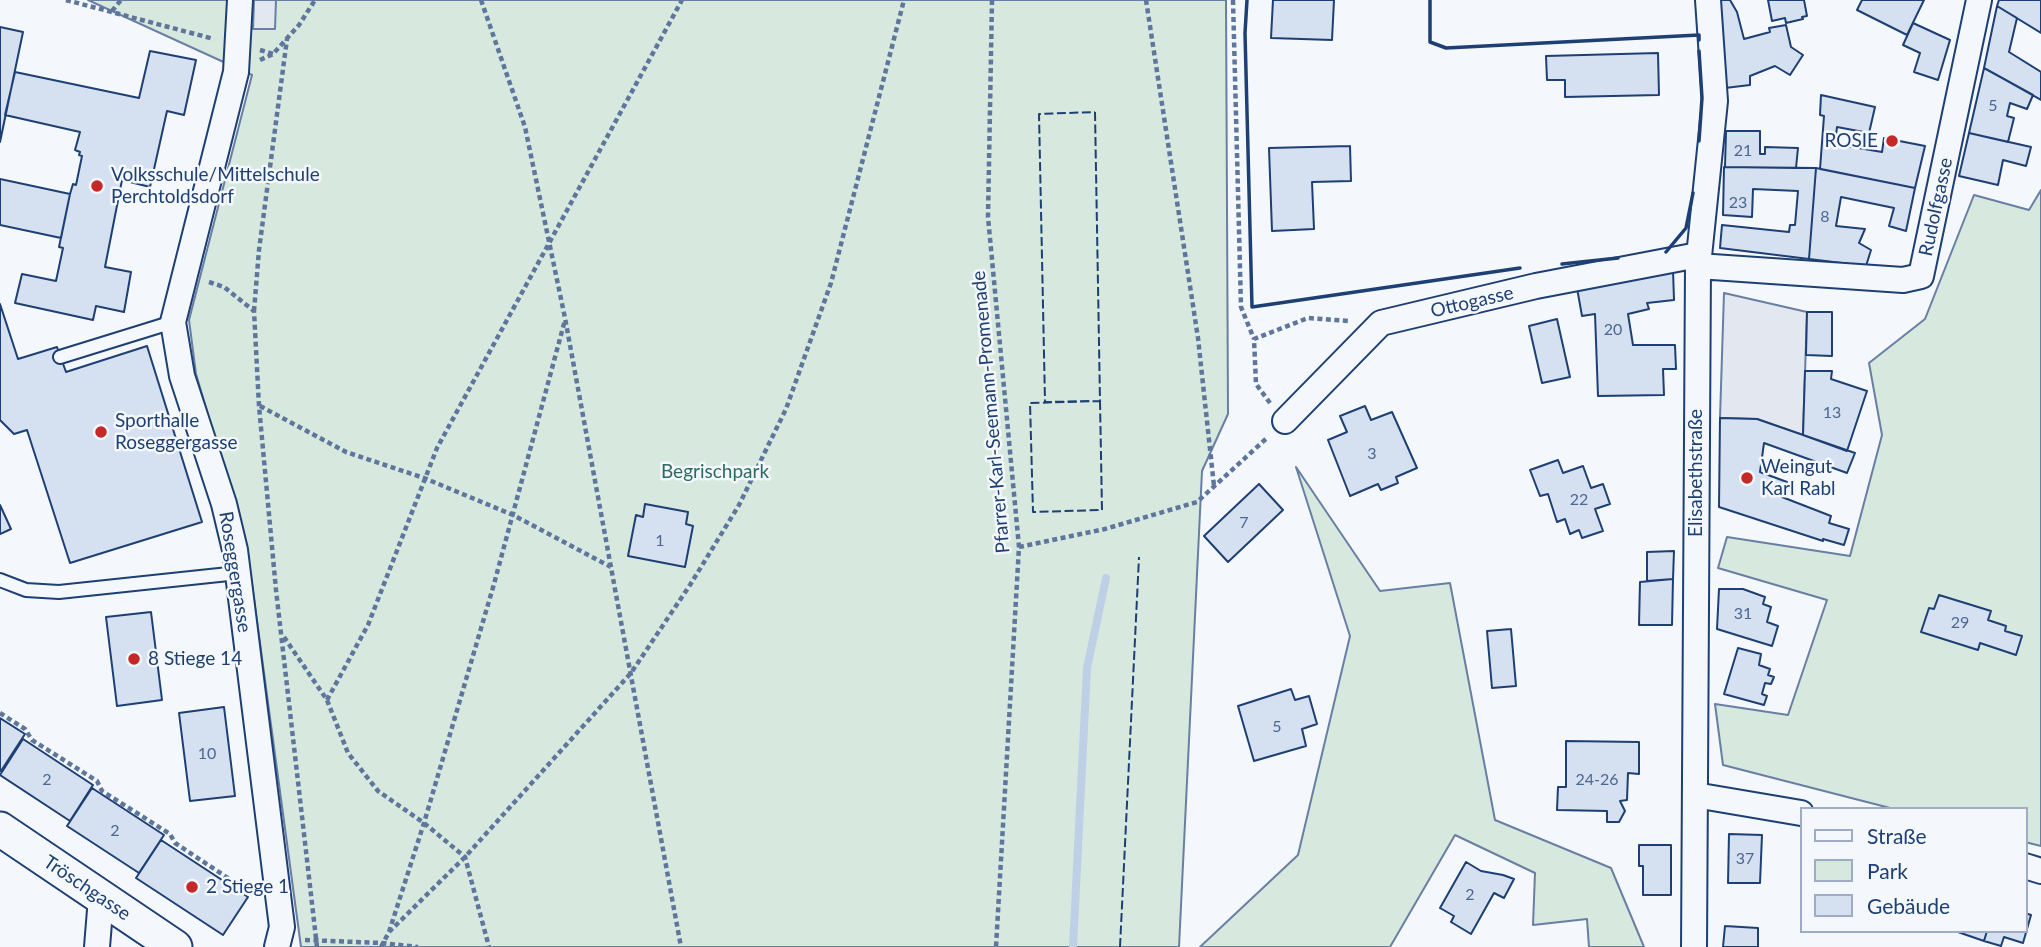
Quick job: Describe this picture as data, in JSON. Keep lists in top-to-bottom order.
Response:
{
  "streets": {
    "street": [
      "Rudolfgasse",
      "Ottogasse",
      "Elisabethstraße",
      "Roseggergasse",
      "Tröschgasse"
    ],
    "path": ["Pfarrer-Karl-Seemann-Promenade"]
  },
  "crossings": [
    ["Rudolfgasse", "Ottogasse"],
    ["Rudolfgasse", "Elisabethstraße"],
    ["Ottogasse", "Elisabethstraße"]
  ],
  "parks": ["Begrischpark"],
  "places": [
    "ROSIE",
    "Volksschule/Mittelschule Perchtoldsdorf",
    "Sporthalle Roseggergasse",
    "Weingut Karl Rabl",
    "8 Stiege 14",
    "2 Stiege 1"
  ],
  "house_numbers": [
    "5",
    "21",
    "23",
    "8",
    "20",
    "13",
    "3",
    "22",
    "7",
    "1",
    "31",
    "29",
    "5",
    "10",
    "2",
    "24-26",
    "2",
    "37",
    "2"
  ],
  "legend": ["Straße", "Park", "Gebäude"]
}
